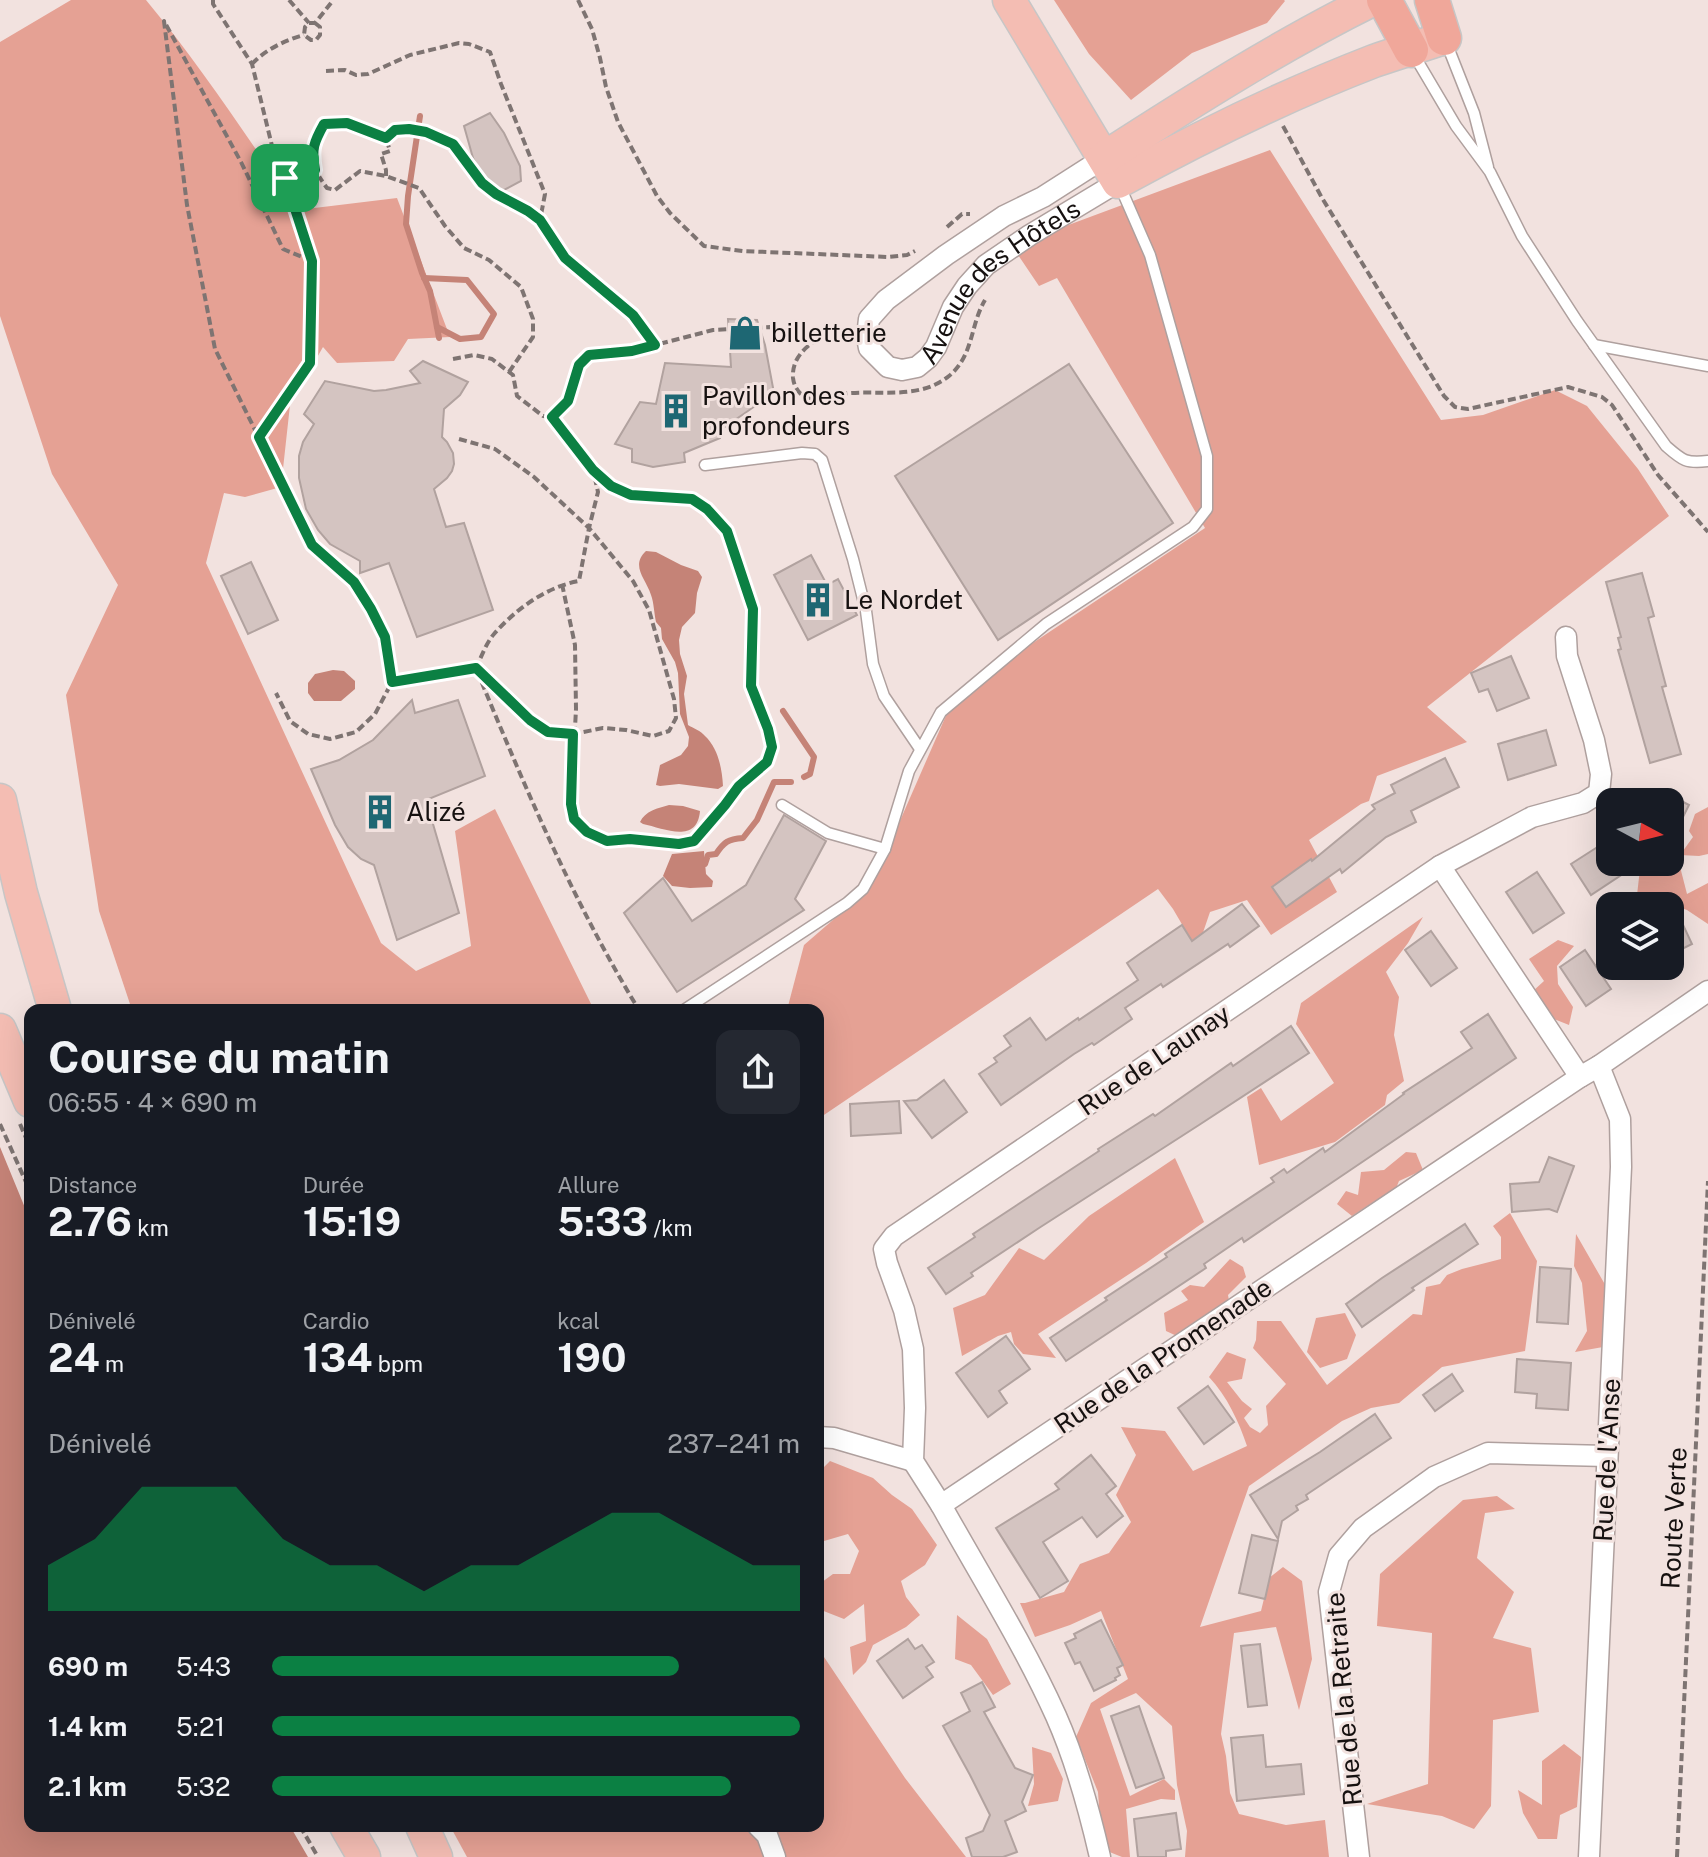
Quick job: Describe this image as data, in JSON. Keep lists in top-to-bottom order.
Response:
{
  "streets": {
    "main road": ["Avenue des Hôtels"],
    "street": [
      "Rue de Launay",
      "Rue de la Promenade",
      "Rue de l'Anse",
      "Rue de la Retraite"
    ],
    "path": ["Route Verte"]
  },
  "crossings": [
    ["Rue de la Promenade", "Rue de l'Anse"],
    ["Rue de l'Anse", "Rue de la Retraite"]
  ],
  "places": {
    "shop": ["billetterie"],
    "building": ["Pavillon des profondeurs", "Le Nordet", "Alizé"]
  },
  "north": "right",
  "page": {
    "heading": ["Course du matin", "06:55 · 4 × 690 m"],
    "stats": [
      ["Distance", "2.76 km"],
      ["Durée", "15:19"],
      ["Allure", "5:33 /km"],
      ["Dénivelé", "24 m"],
      ["Cardio", "134 bpm"],
      ["kcal", "190"]
    ],
    "chart": ["Dénivelé", "237–241 m"],
    "list": [
      {
        "name": "690 m",
        "note": "5:43"
      },
      {
        "name": "1.4 km",
        "note": "5:21"
      },
      {
        "name": "2.1 km",
        "note": "5:32"
      }
    ]
  }
}
